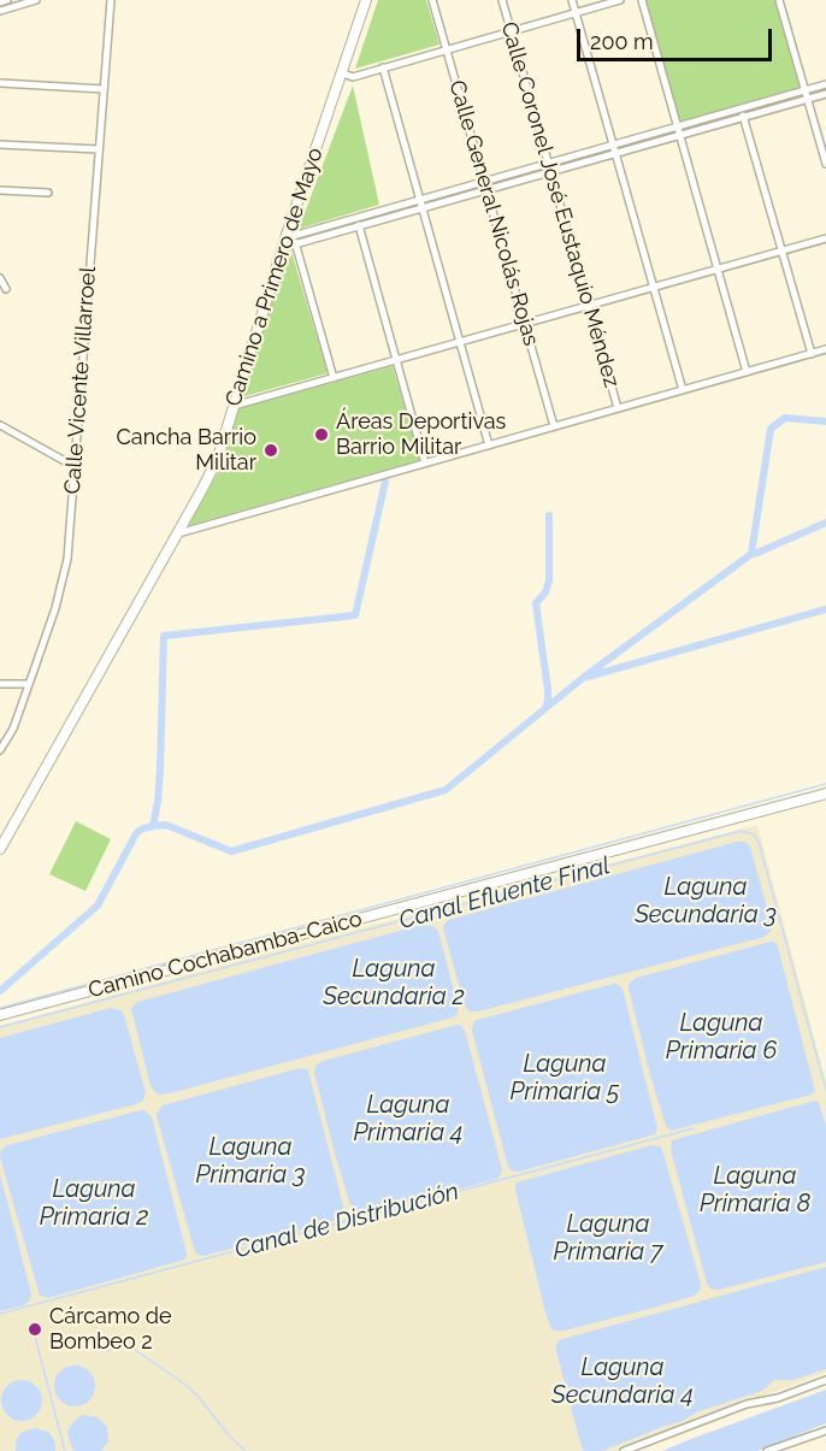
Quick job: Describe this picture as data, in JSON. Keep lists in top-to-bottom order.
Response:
{
  "streets": {
    "main road": ["Camino a Primero de Mayo", "Camino Cochabamba-Caico"],
    "street": ["Calle Coronel José Eustaquio Méndez", "Calle General Nicolás Rojas", "Calle Vicente Villarroel"]
  },
  "water": [
    "Laguna Secundaria 3",
    "Canal Efluente Final",
    "Laguna Secundaria 2",
    "Laguna Primaria 6",
    "Laguna Primaria 5",
    "Laguna Primaria 4",
    "Laguna Primaria 3",
    "Laguna Primaria 8",
    "Laguna Primaria 2",
    "Canal de Distribución",
    "Laguna Primaria 7",
    "Laguna Secundaria 4"
  ],
  "places": ["Áreas Deportivas Barrio Militar", "Cancha Barrio Militar", "Cárcamo de Bombeo 2"],
  "scale_bar": "200 m"
}
